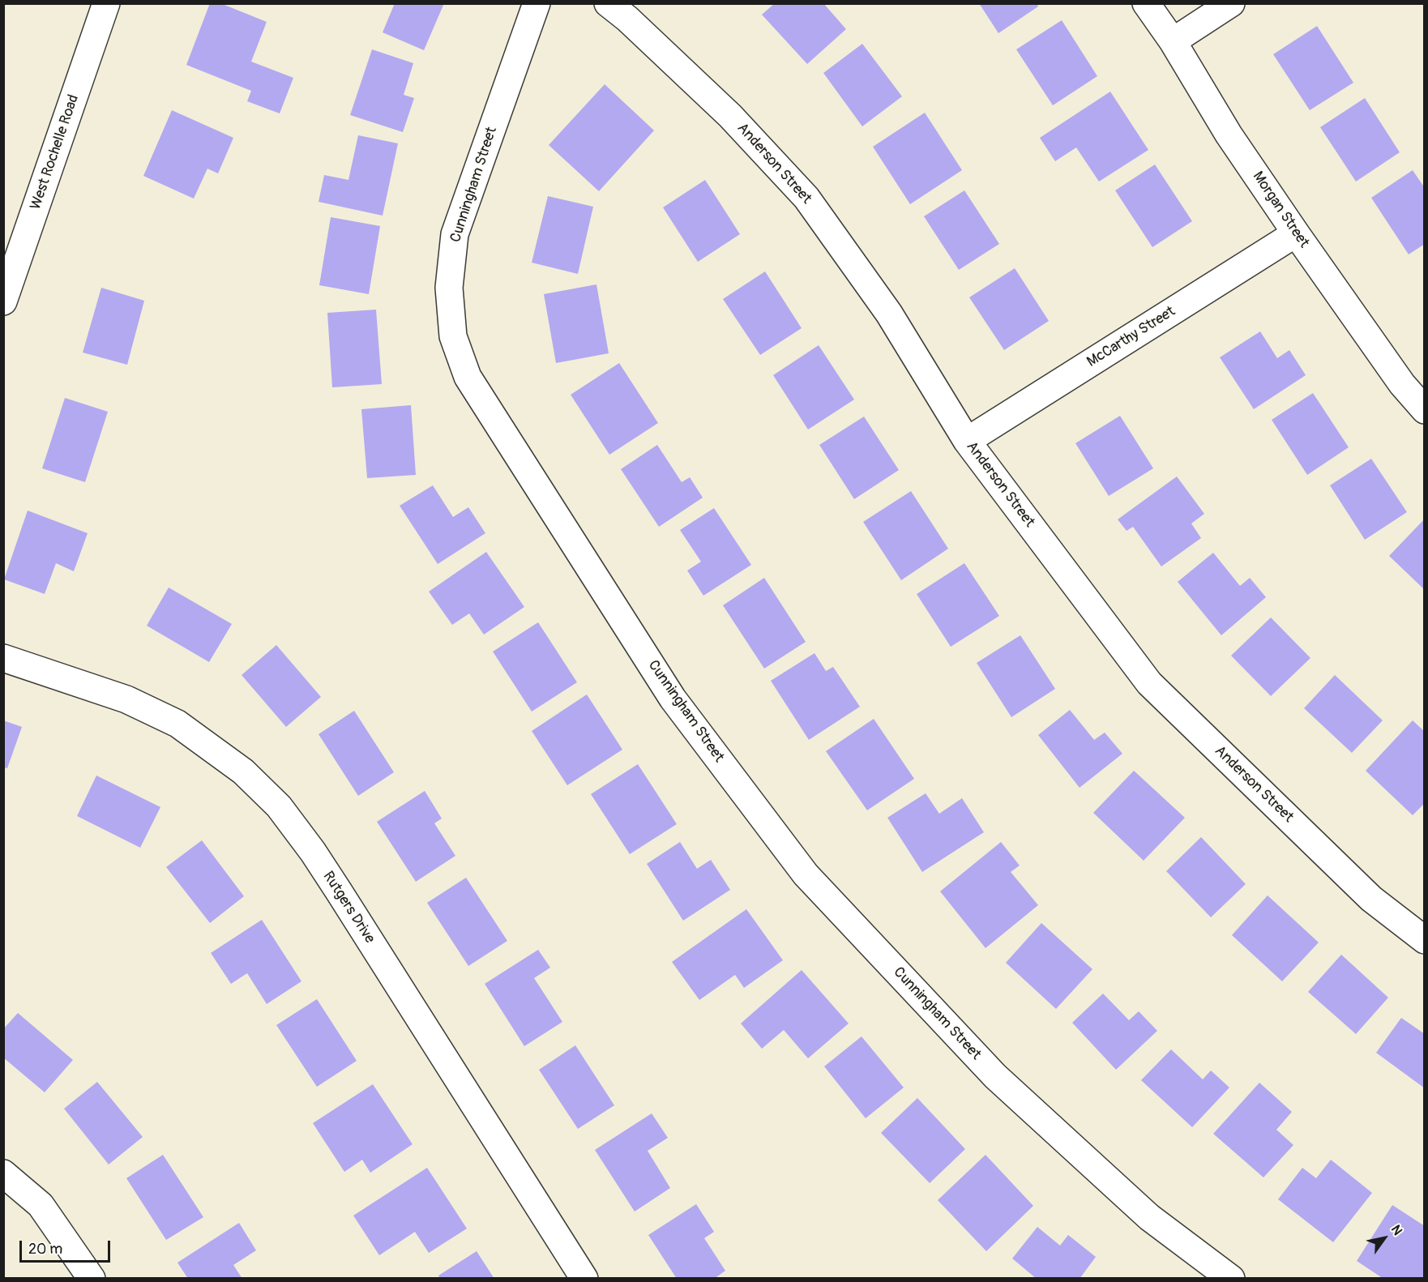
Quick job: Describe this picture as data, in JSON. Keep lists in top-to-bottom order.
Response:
{
  "streets": {
    "street": [
      "West Rochelle Road",
      "Anderson Street",
      "Cunningham Street",
      "Morgan Street",
      "McCarthy Street",
      "Rutgers Drive"
    ]
  },
  "crossings": [
    ["Anderson Street", "McCarthy Street"],
    ["Morgan Street", "McCarthy Street"]
  ],
  "scale_bar": "20 m",
  "north": "top right"
}
